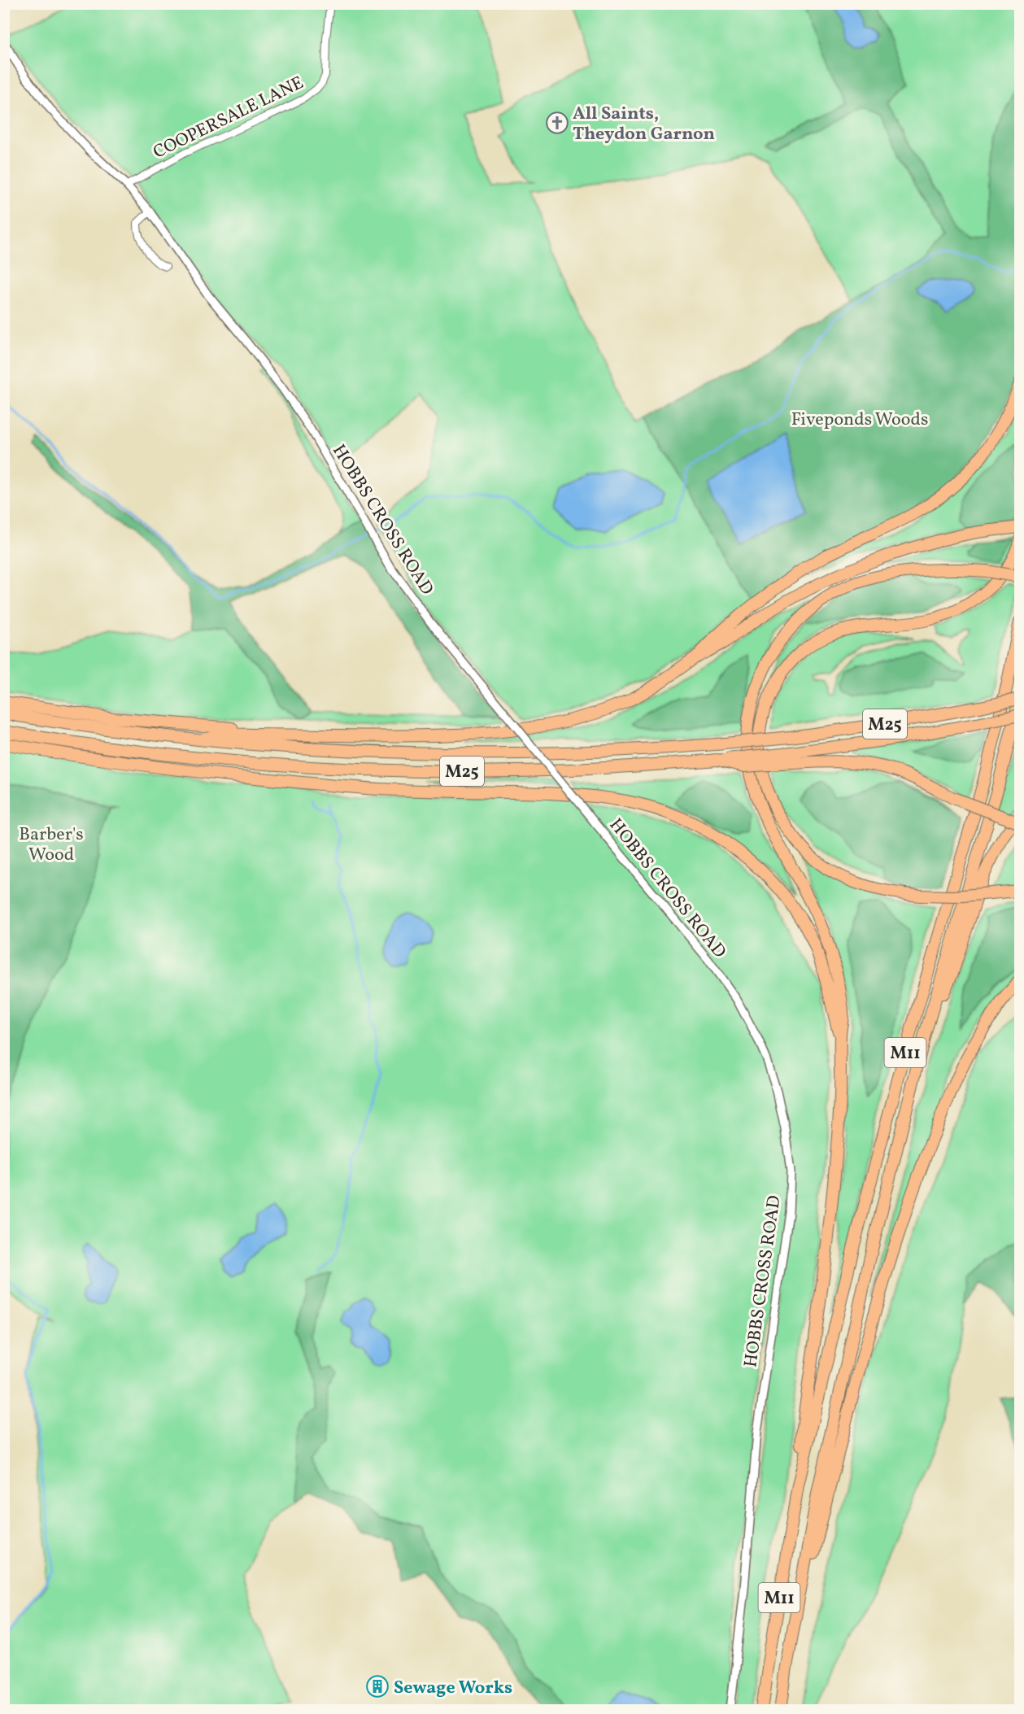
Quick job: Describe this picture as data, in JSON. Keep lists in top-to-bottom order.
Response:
{
  "streets": {
    "highway": ["M25", "M11"],
    "street": ["COOPERSALE LANE", "HOBBS CROSS ROAD"]
  },
  "crossings": [
    ["COOPERSALE LANE", "HOBBS CROSS ROAD"],
    ["M25", "M11"]
  ],
  "parks": ["Fiveponds Woods", "Barber's Wood"],
  "places": {
    "church": ["All Saints, Theydon Garnon"],
    "building": ["Sewage Works"]
  }
}
